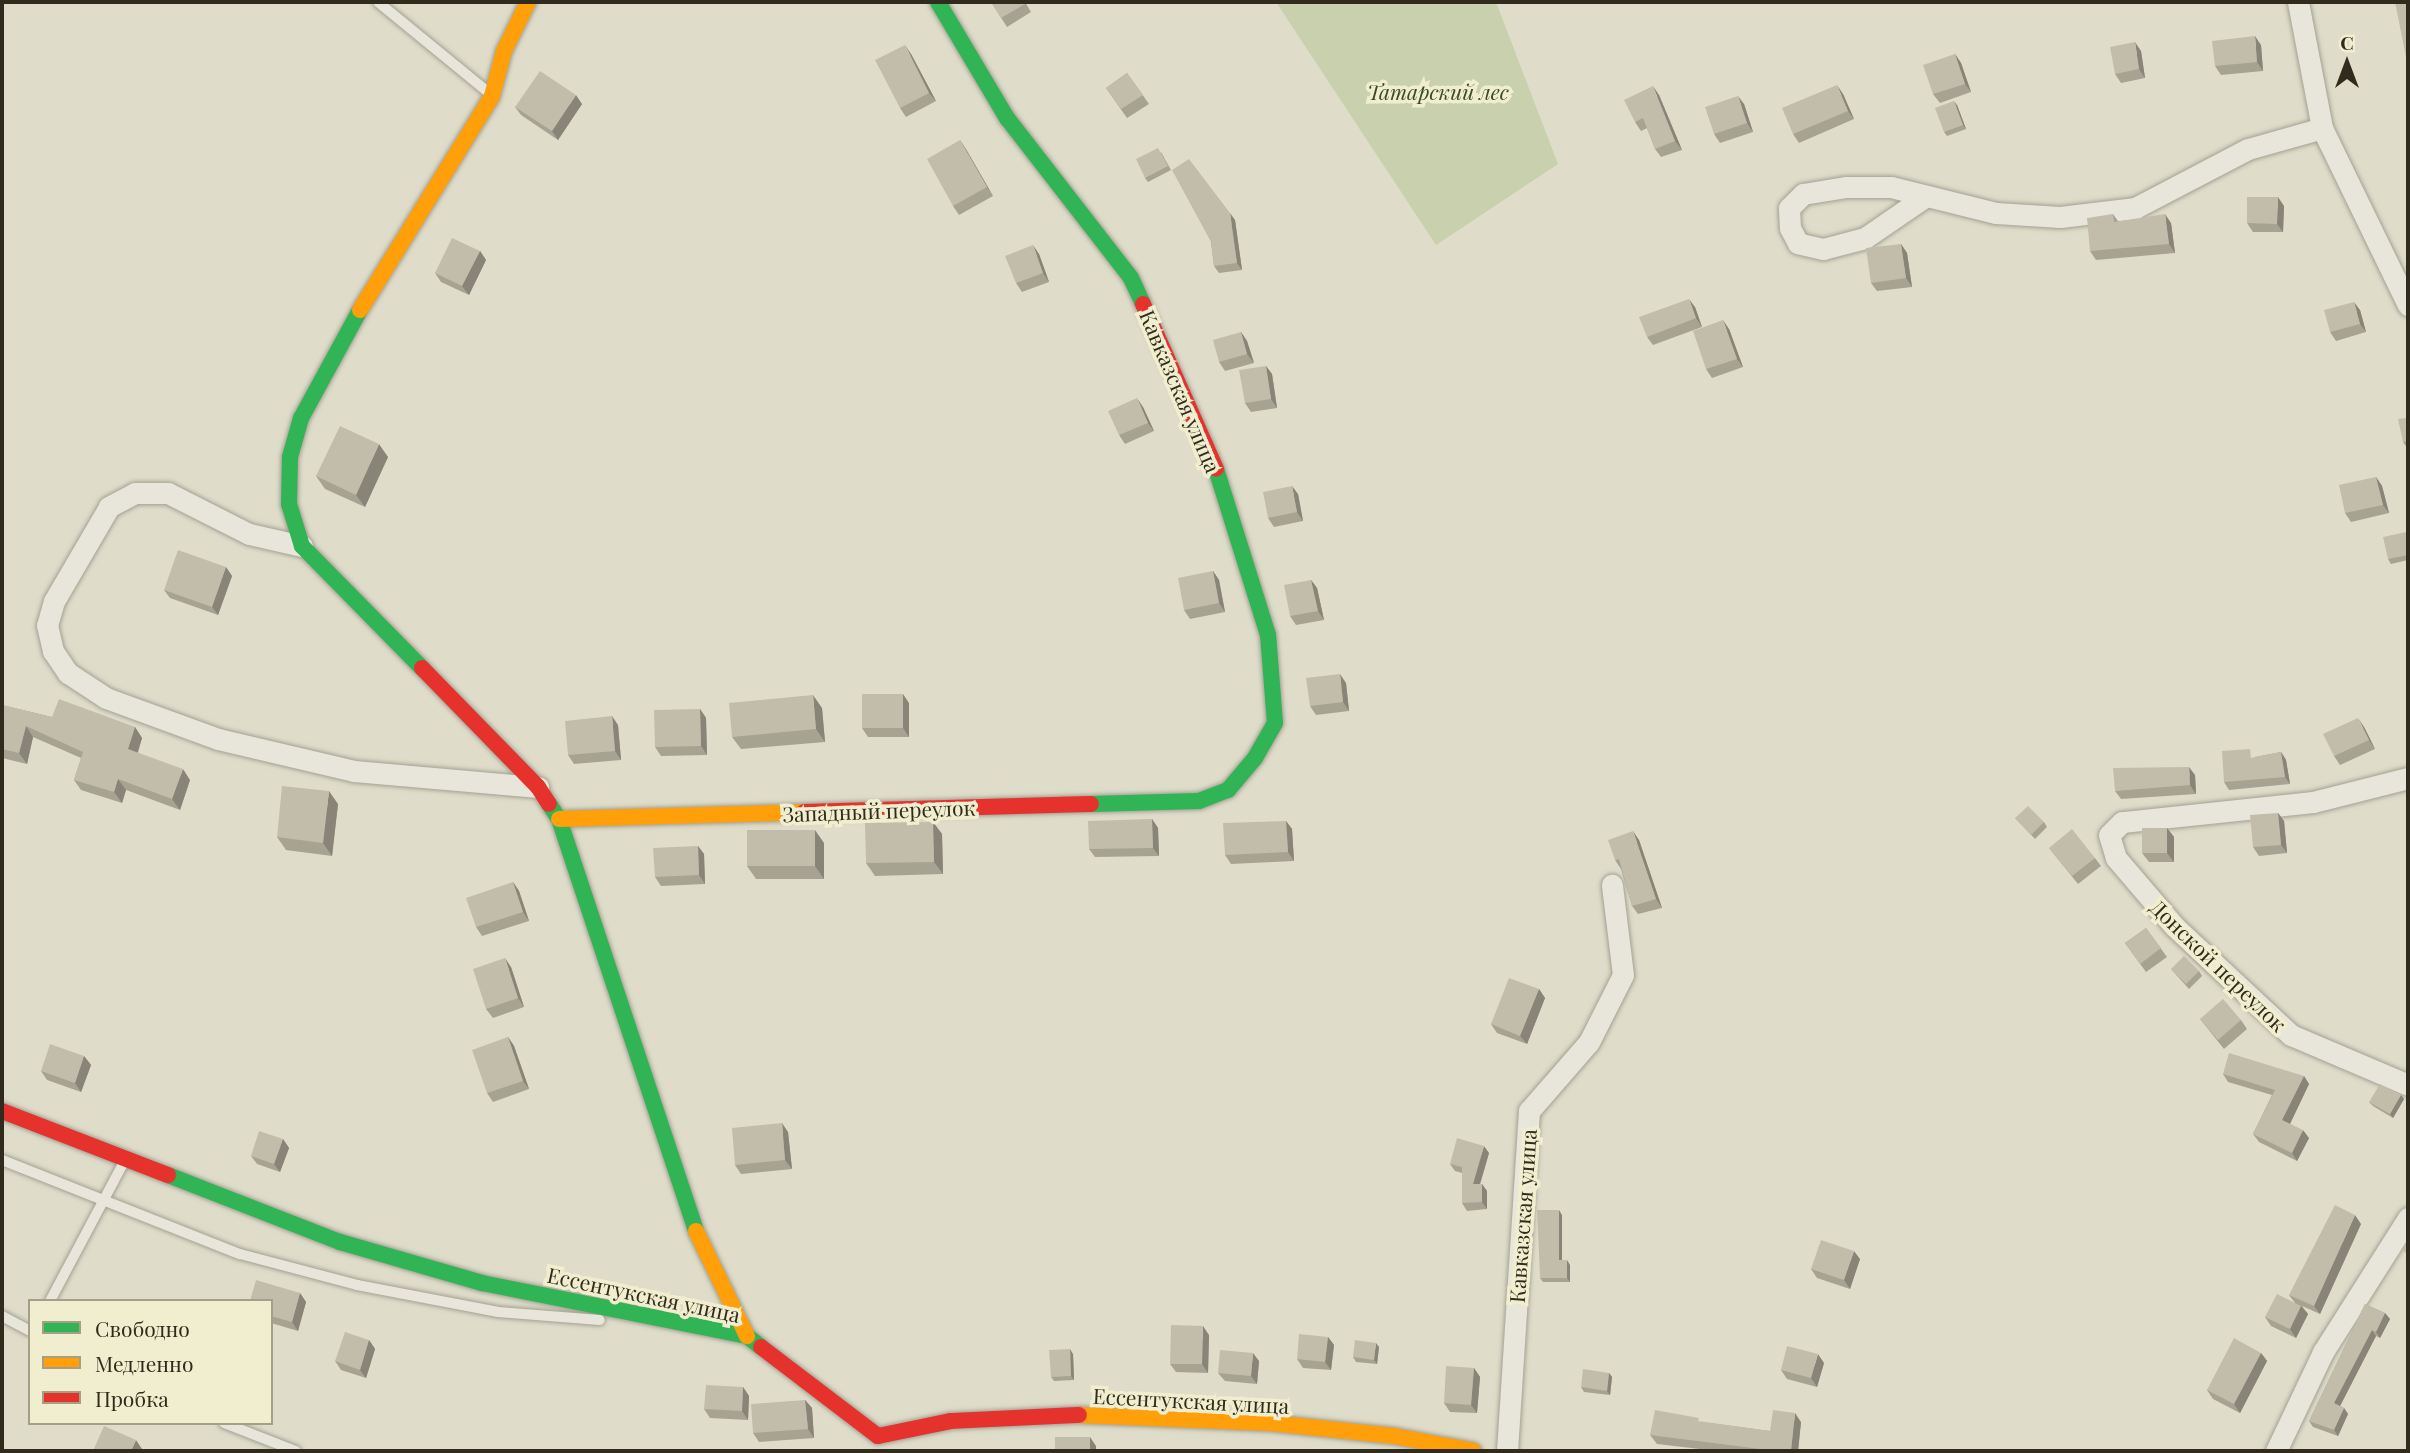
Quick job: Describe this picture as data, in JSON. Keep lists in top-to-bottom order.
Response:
{
  "streets": {
    "street": [
      "Кавказская улица",
      "Западный переулок",
      "Донской переулок",
      "Ессентукская улица"
    ]
  },
  "crossings": [
    ["Кавказская улица", "Западный переулок"]
  ],
  "parks": ["Татарский лес"],
  "legend": ["Свободно", "Медленно", "Пробка"],
  "north": "top"
}
